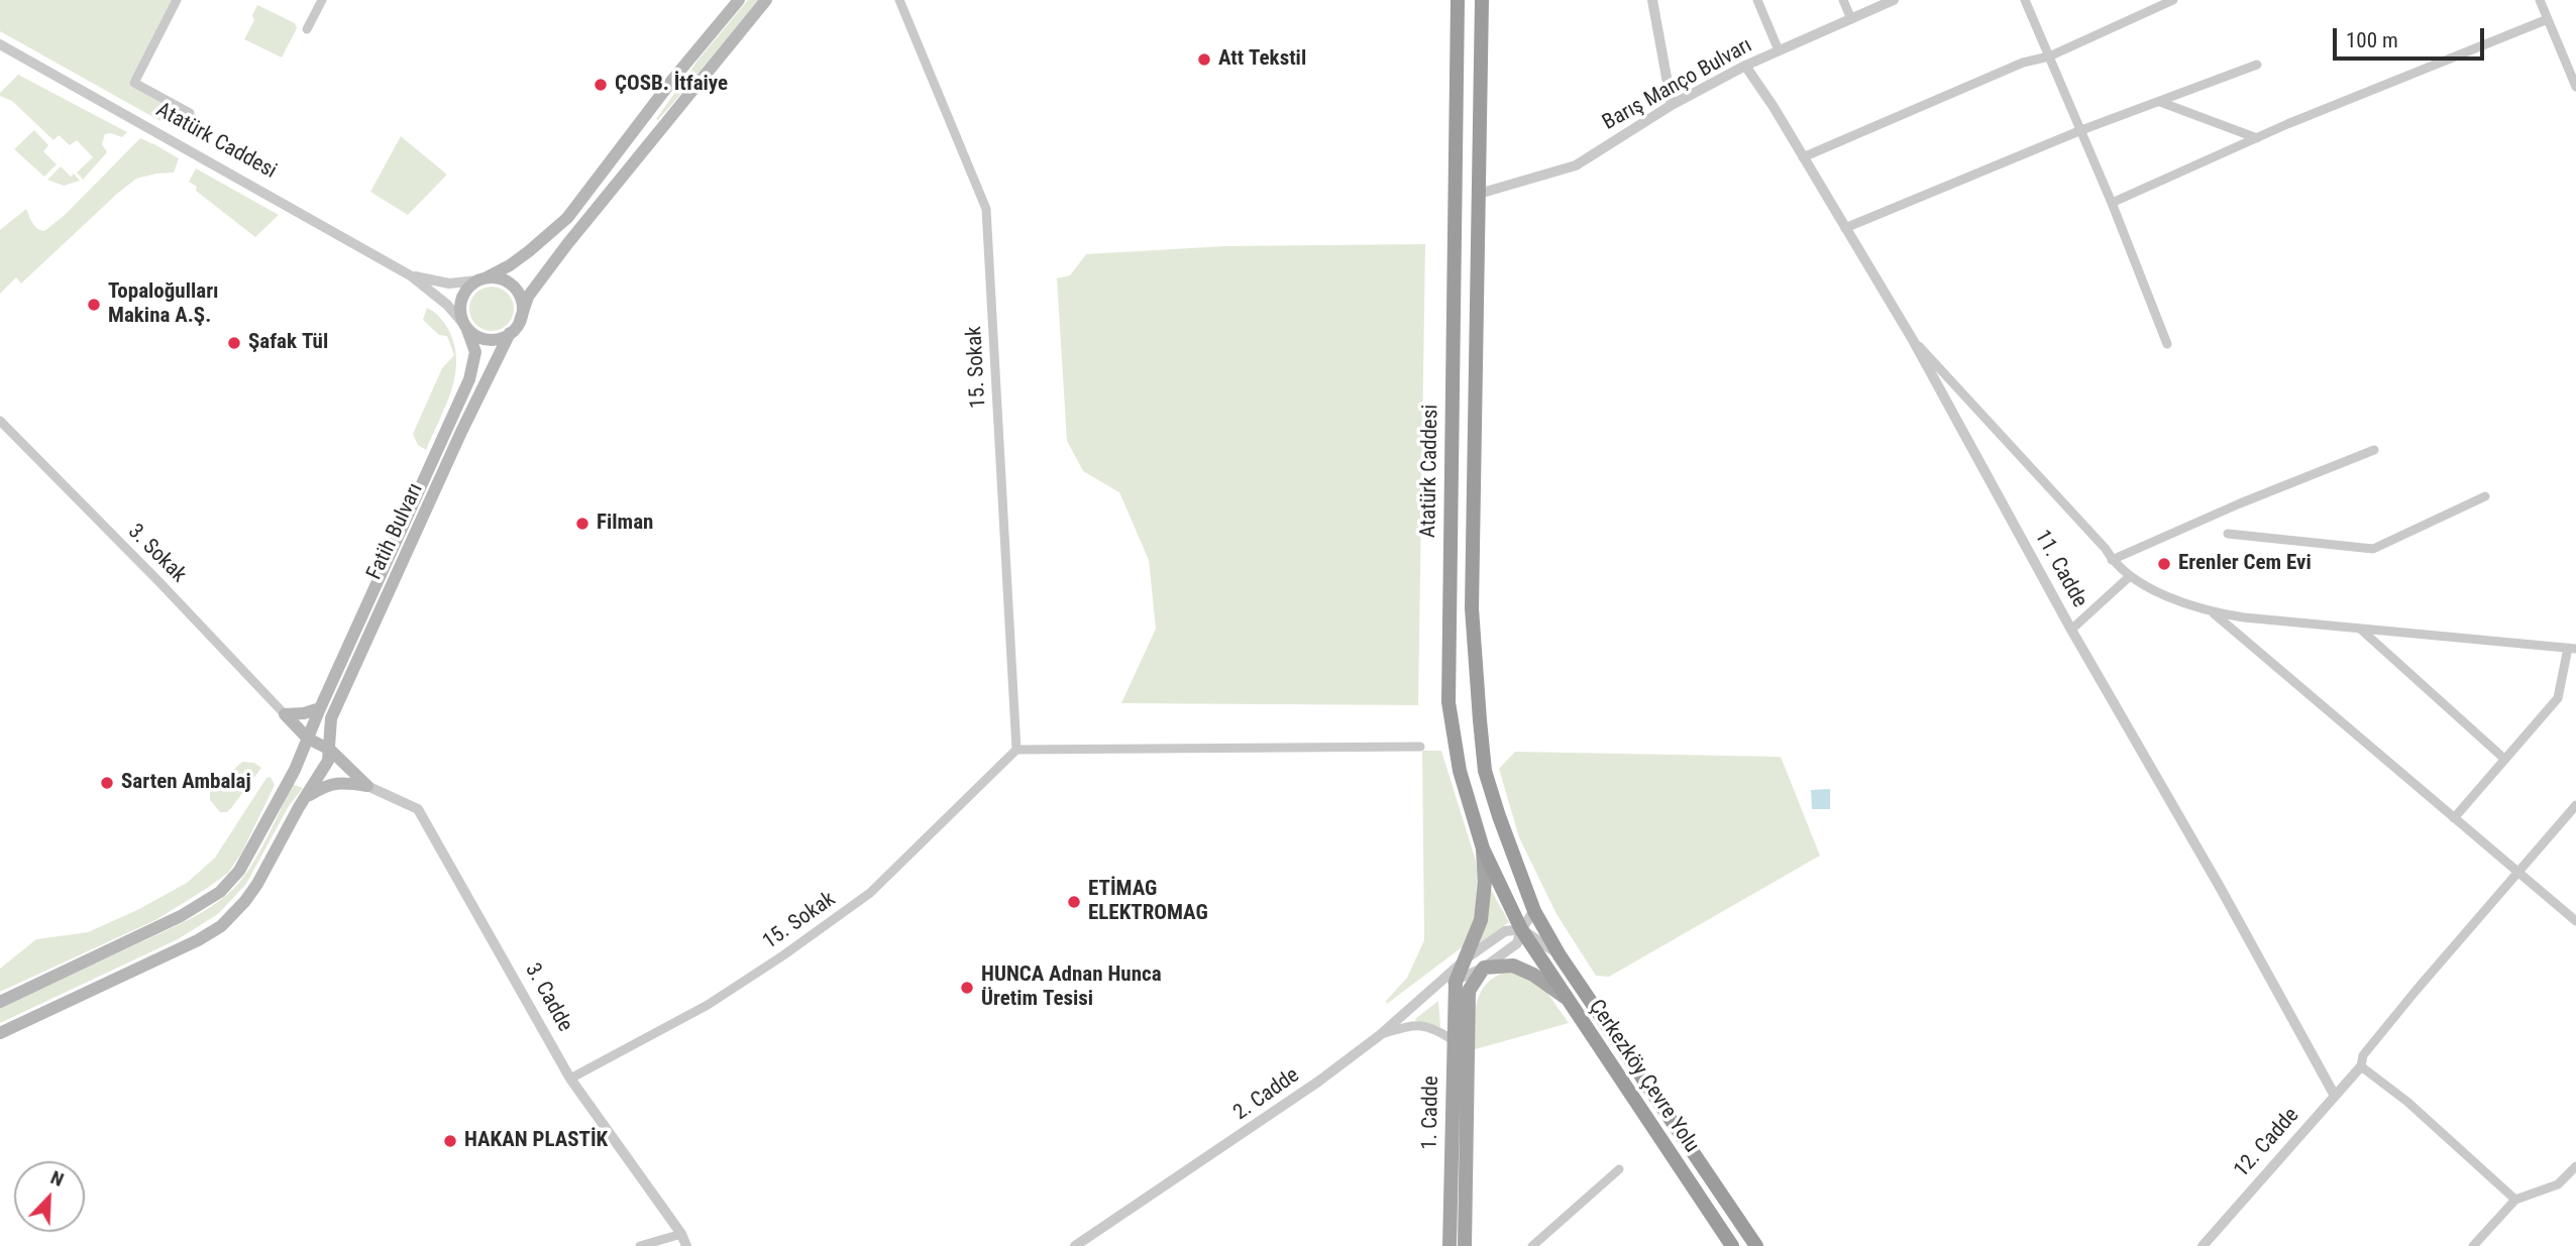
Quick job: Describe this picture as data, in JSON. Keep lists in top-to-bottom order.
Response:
{
  "streets": {
    "highway": ["Atatürk Caddesi", "Çerkezköy Çevre Yolu"],
    "main road": ["Fatih Bulvarı", "1. Cadde"],
    "street": [
      "Barış Manço Bulvarı",
      "15. Sokak",
      "3. Sokak",
      "11. Cadde",
      "3. Cadde",
      "2. Cadde",
      "12. Cadde"
    ]
  },
  "crossings": [
    ["Barış Manço Bulvarı", "11. Cadde"],
    ["Atatürk Caddesi", "Çerkezköy Çevre Yolu"],
    ["Atatürk Caddesi", "2. Cadde"],
    ["15. Sokak", "3. Cadde"],
    ["11. Cadde", "12. Cadde"],
    ["Çerkezköy Çevre Yolu", "2. Cadde"]
  ],
  "places": [
    "Att Tekstil",
    "ÇOSB. İtfaiye",
    "Topaloğulları Makina A.Ş.",
    "Şafak Tül",
    "Filman",
    "Erenler Cem Evi",
    "Sarten Ambalaj",
    "ETİMAG ELEKTROMAG",
    "HUNCA Adnan Hunca Üretim Tesisi",
    "HAKAN PLASTİK"
  ],
  "scale_bar": "100 m",
  "north": "top right"
}
